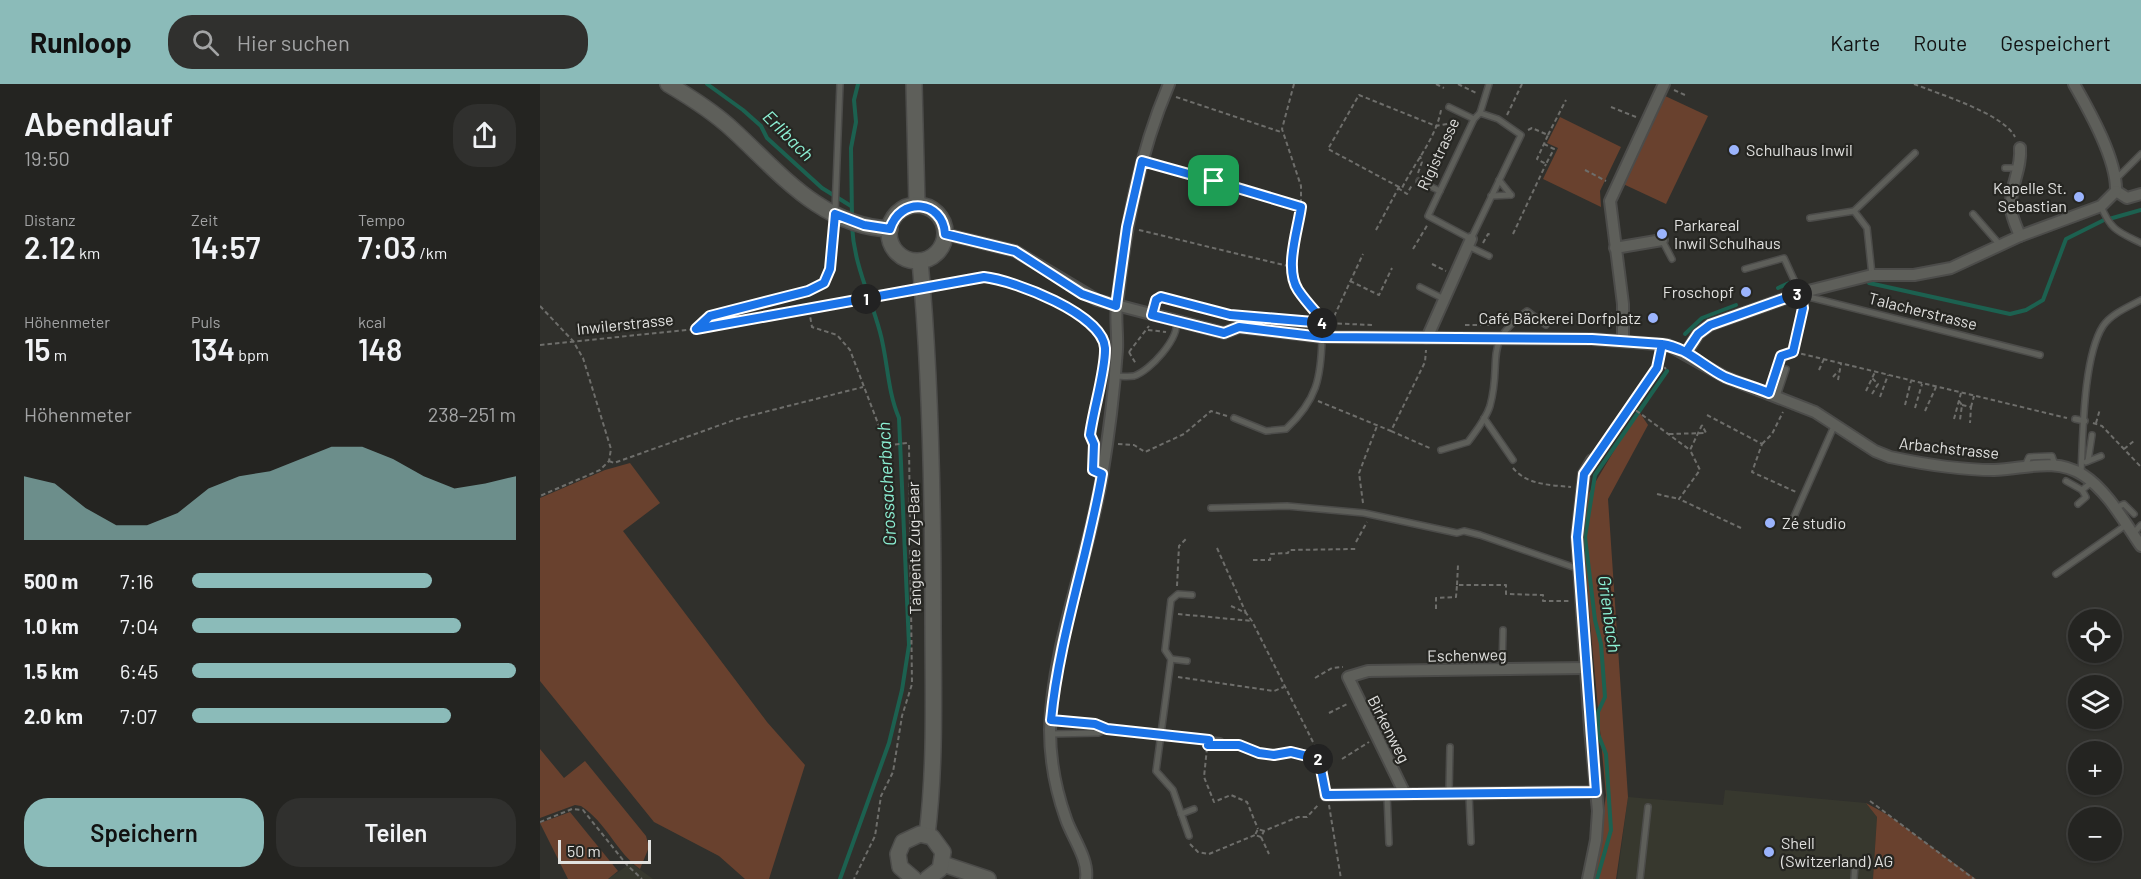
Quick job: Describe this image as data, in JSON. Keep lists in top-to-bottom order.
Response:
{
  "streets": {
    "main road": ["Tangente Zug-Baar"],
    "street": [
      "Rigistrasse",
      "Talacherstrasse",
      "Arbachstrasse",
      "Eschenweg",
      "Birkenweg"
    ],
    "path": ["Inwilerstrasse"]
  },
  "crossings": [
    ["Talacherstrasse", "Arbachstrasse"],
    ["Eschenweg", "Birkenweg"]
  ],
  "water": ["Erlibach", "Grossacherbach", "Grienbach"],
  "places": [
    "Schulhaus Inwil",
    "Kapelle St. Sebastian",
    "Parkareal Inwil Schulhaus",
    "Froschopf",
    "Café Bäckerei Dorfplatz",
    "Zé studio",
    "Shell (Switzerland) AG"
  ],
  "scale_bar": "50 m",
  "page": {
    "header": "Runloop",
    "search": "Hier suchen",
    "nav": ["Karte", "Route", "Gespeichert"],
    "heading": ["Abendlauf", "19:50"],
    "stats": [
      ["Distanz", "2.12 km"],
      ["Zeit", "14:57"],
      ["Tempo", "7:03 /km"],
      ["Höhenmeter", "15 m"],
      ["Puls", "134 bpm"],
      ["kcal", "148"]
    ],
    "pins": [
      "3",
      "1",
      "4",
      "2"
    ],
    "chart": ["Höhenmeter", "238–251 m"],
    "list": [
      {
        "name": "500 m",
        "note": "7:16"
      },
      {
        "name": "1.0 km",
        "note": "7:04"
      },
      {
        "name": "1.5 km",
        "note": "6:45"
      },
      {
        "name": "2.0 km",
        "note": "7:07"
      }
    ],
    "map_buttons": ["+", "−"],
    "buttons": ["Speichern", "Teilen"],
    "scale": "50 m"
  }
}
